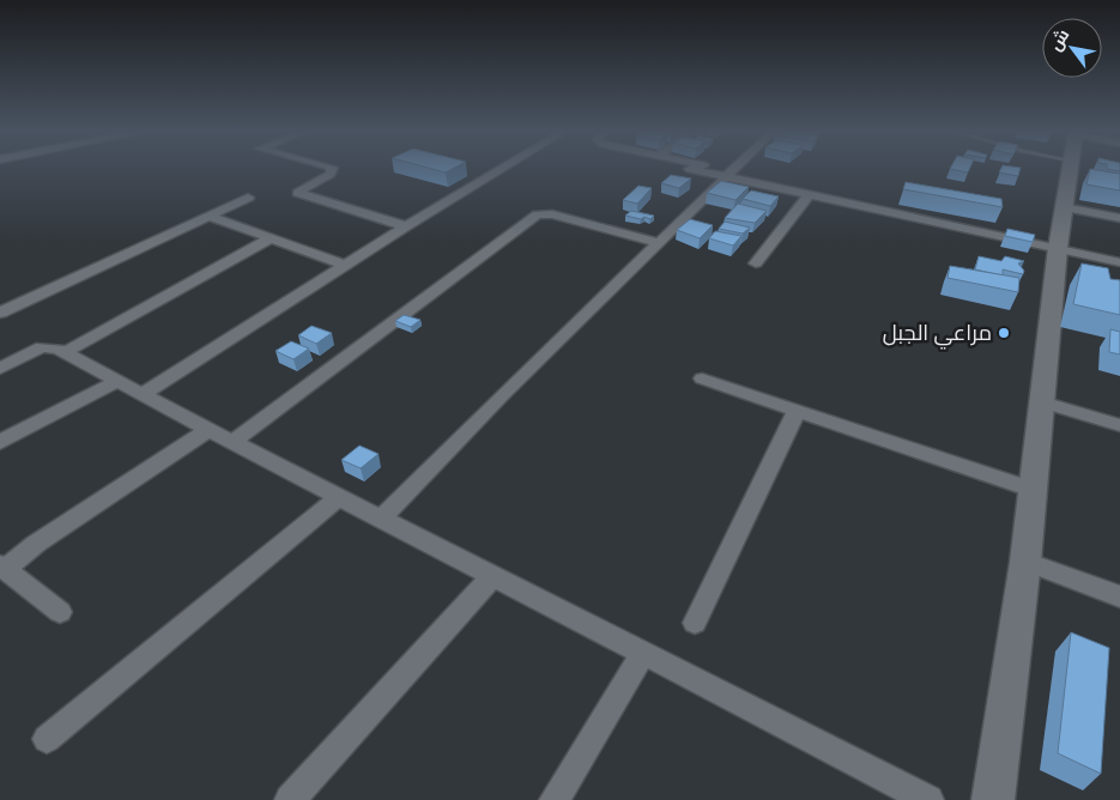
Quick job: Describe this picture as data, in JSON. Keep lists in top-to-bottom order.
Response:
{
  "places": ["مراعي الجبل"],
  "north": "top left"
}
